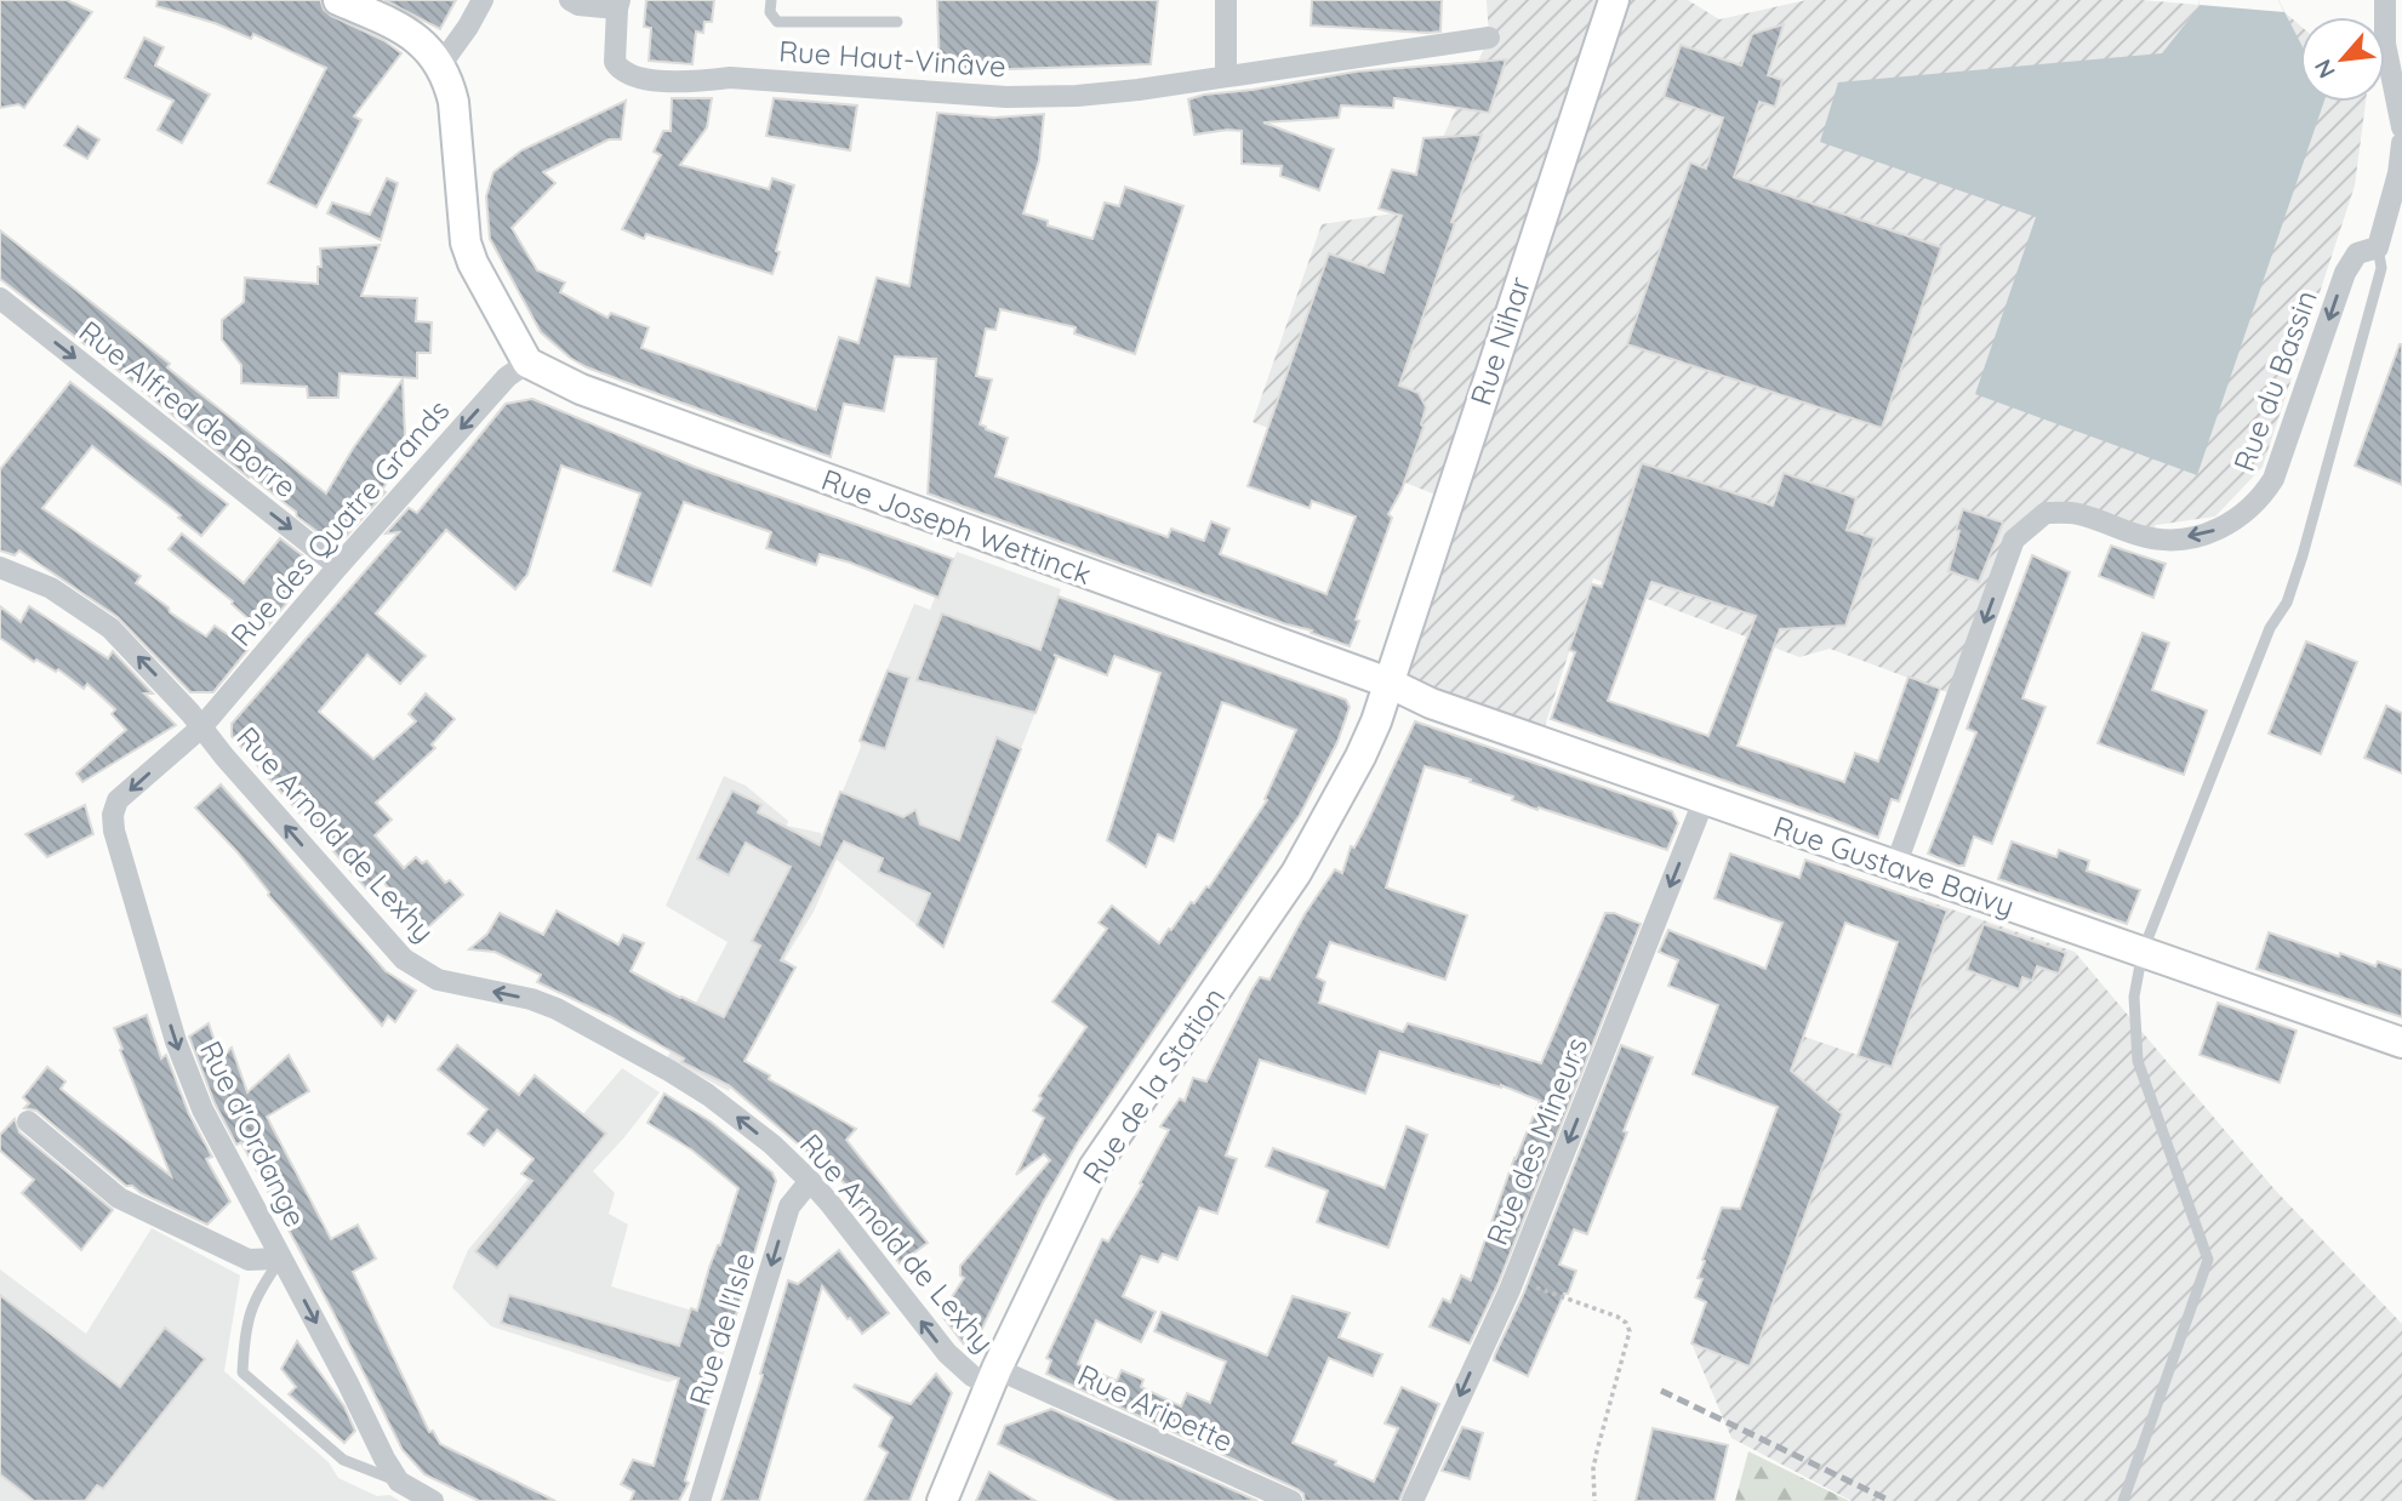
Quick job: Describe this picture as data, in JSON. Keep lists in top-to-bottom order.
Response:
{
  "streets": {
    "street": [
      "Rue Haut-Vinâve",
      "Rue Nihar",
      "Rue du Bassin",
      "Rue Alfred de Borre",
      "Rue des Quatre Grands",
      "Rue Joseph Wettinck",
      "Rue Arnold de Lexhy",
      "Rue Gustave Baivy",
      "Rue de la Station",
      "Rue d'Ordange",
      "Rue des Mineurs",
      "Rue de l'Isle",
      "Rue Aripette"
    ]
  },
  "crossings": [
    ["Rue Nihar", "Rue Joseph Wettinck"],
    ["Rue Nihar", "Rue Gustave Baivy"],
    ["Rue Nihar", "Rue de la Station"],
    ["Rue du Bassin", "Rue Gustave Baivy"],
    ["Rue Alfred de Borre", "Rue des Quatre Grands"],
    ["Rue des Quatre Grands", "Rue Joseph Wettinck"],
    ["Rue des Quatre Grands", "Rue Arnold de Lexhy"],
    ["Rue des Quatre Grands", "Rue d'Ordange"],
    ["Rue Joseph Wettinck", "Rue Gustave Baivy"],
    ["Rue Joseph Wettinck", "Rue de la Station"],
    ["Rue Arnold de Lexhy", "Rue de la Station"],
    ["Rue Arnold de Lexhy", "Rue d'Ordange"],
    ["Rue Arnold de Lexhy", "Rue de l'Isle"],
    ["Rue Arnold de Lexhy", "Rue Aripette"],
    ["Rue Gustave Baivy", "Rue de la Station"],
    ["Rue Gustave Baivy", "Rue des Mineurs"],
    ["Rue de la Station", "Rue Aripette"]
  ],
  "one_way": [
    "Rue du Bassin",
    "Rue Alfred de Borre",
    "Rue des Quatre Grands",
    "Rue Arnold de Lexhy",
    "Rue d'Ordange",
    "Rue des Mineurs",
    "Rue de l'Isle"
  ],
  "north": "bottom left"
}
